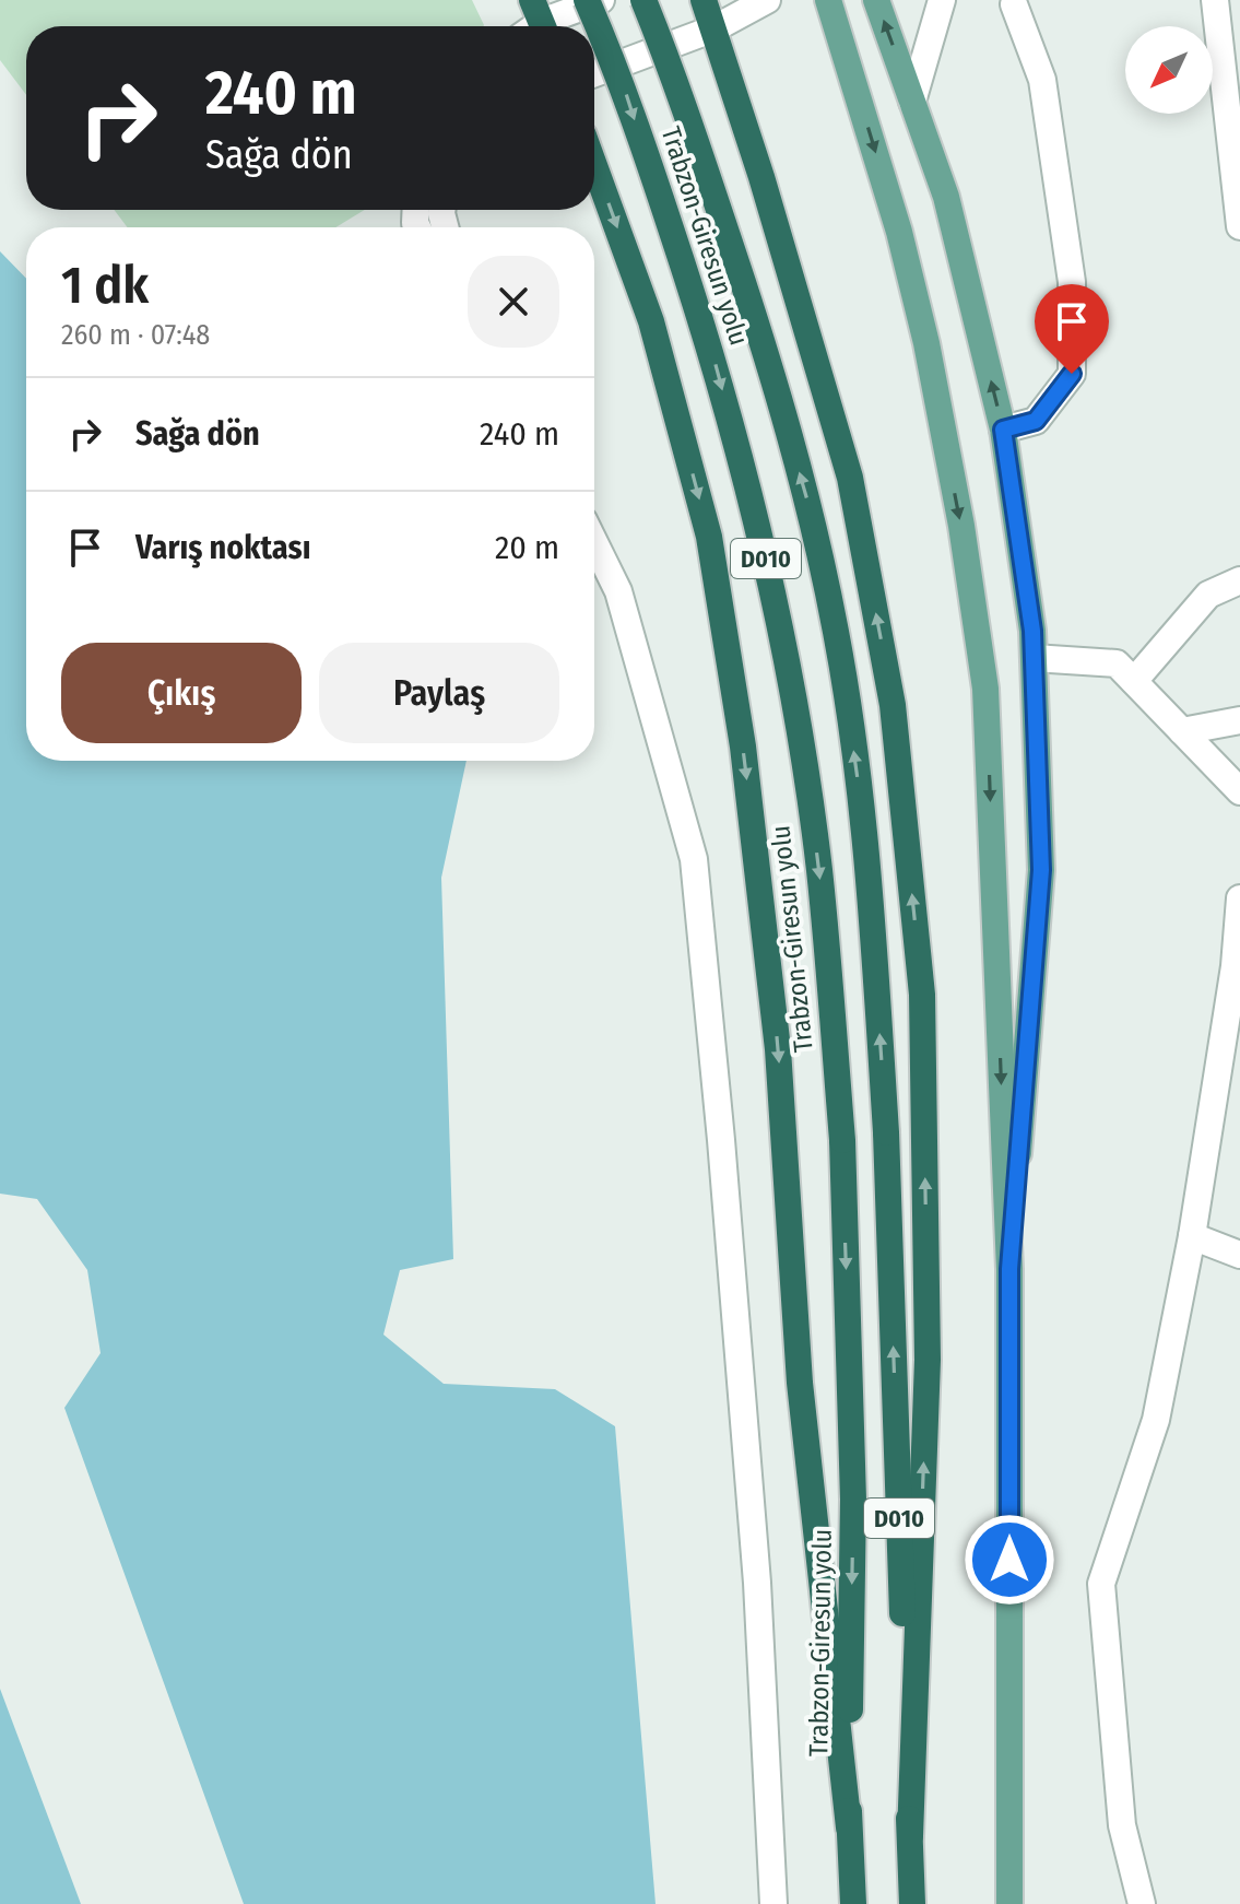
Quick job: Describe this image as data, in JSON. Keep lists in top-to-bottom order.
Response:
{
  "streets": {
    "highway": ["Trabzon-Giresun yolu", "D010"]
  },
  "north": "bottom left",
  "page": {
    "turn": ["240 m", "Sağa dön"],
    "heading": ["1 dk", "260 m · 07:48"],
    "list": [
      {
        "name": "Sağa dön",
        "value": "240 m"
      },
      {
        "name": "Varış noktası",
        "value": "20 m"
      }
    ],
    "buttons": ["Çıkış", "Paylaş"]
  }
}
